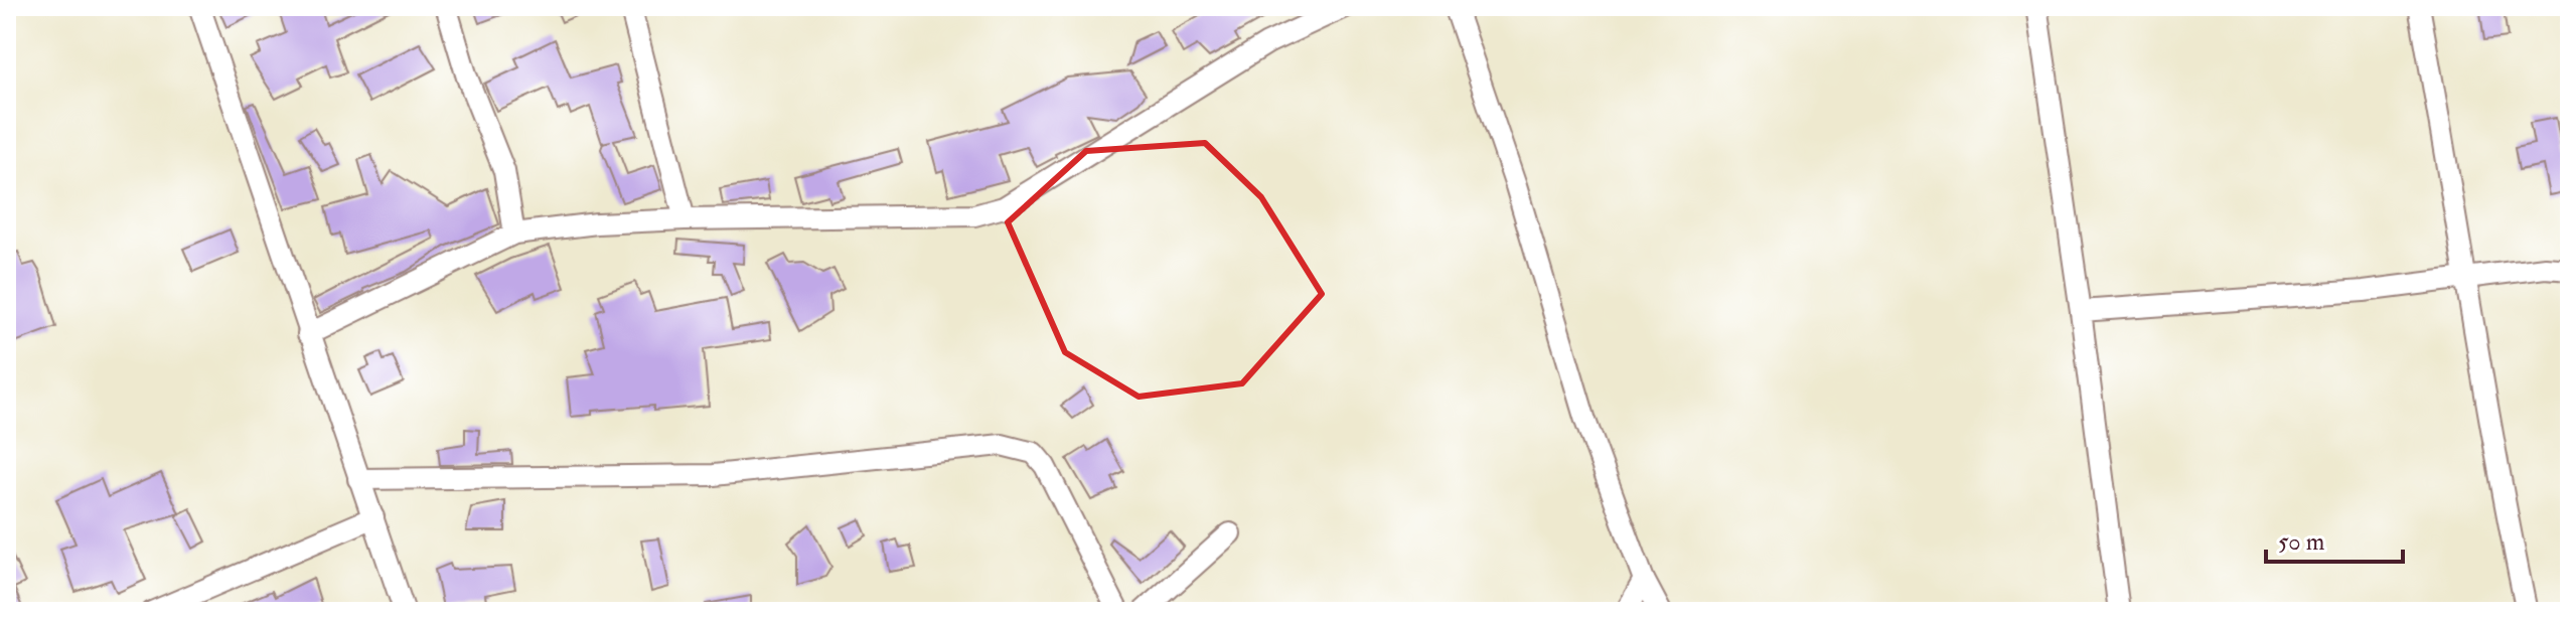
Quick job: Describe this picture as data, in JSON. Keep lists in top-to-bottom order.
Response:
{
  "scale_bar": "50 m"
}
